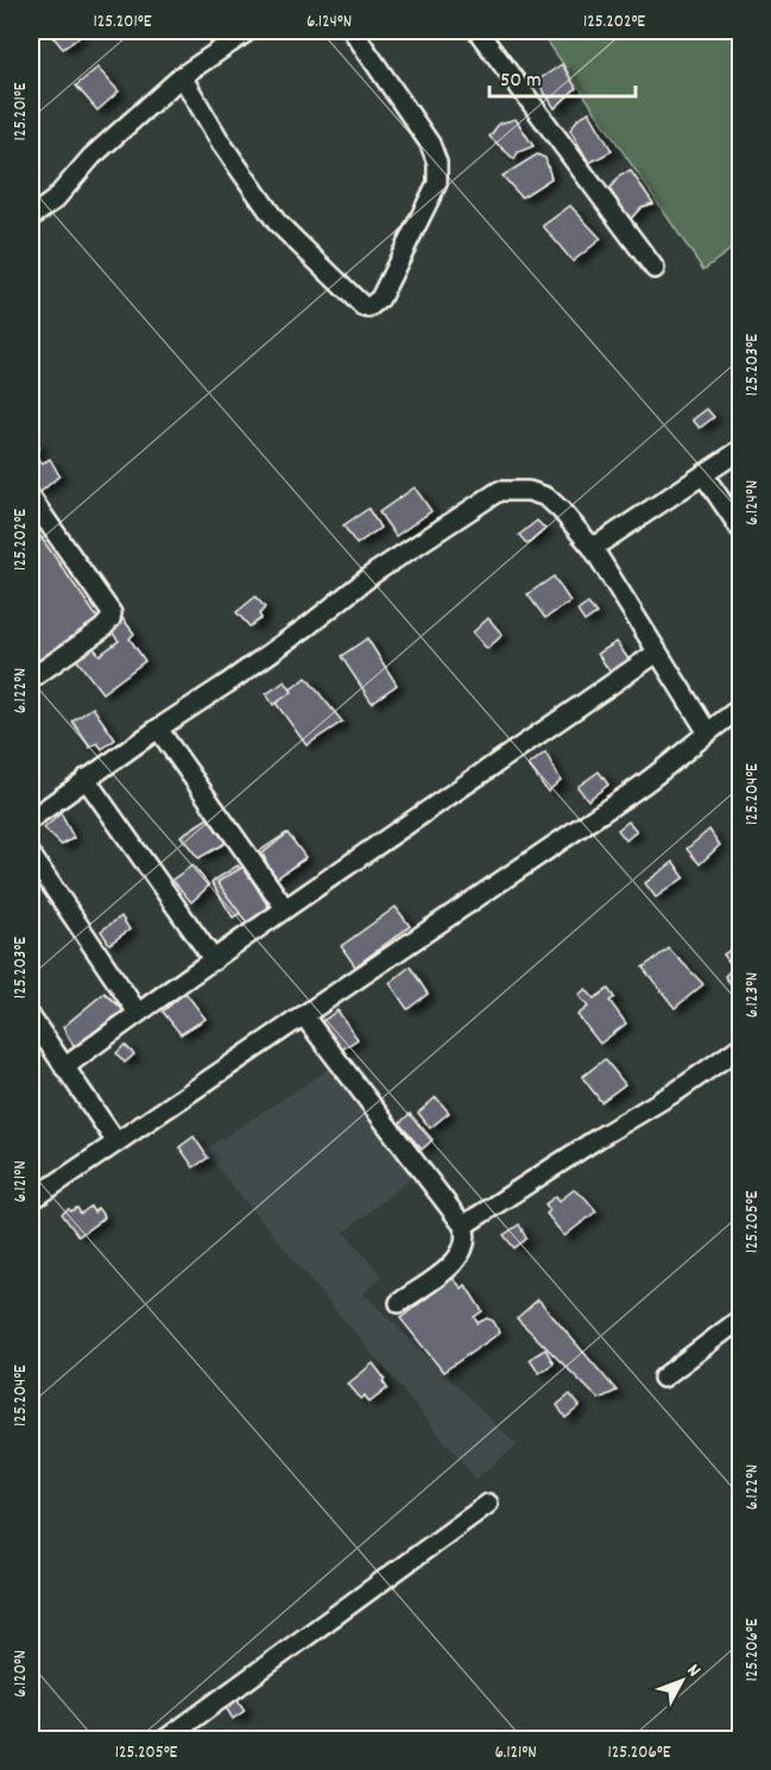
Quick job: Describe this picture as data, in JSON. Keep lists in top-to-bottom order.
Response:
{
  "scale_bar": "50 m",
  "north": "top right",
  "coordinates": [
    "125.201°E",
    "6.124°N",
    "125.202°E",
    "125.203°E",
    "6.122°N",
    "125.204°E",
    "6.123°N",
    "6.121°N",
    "125.205°E",
    "125.206°E",
    "6.120°N"
  ]
}
